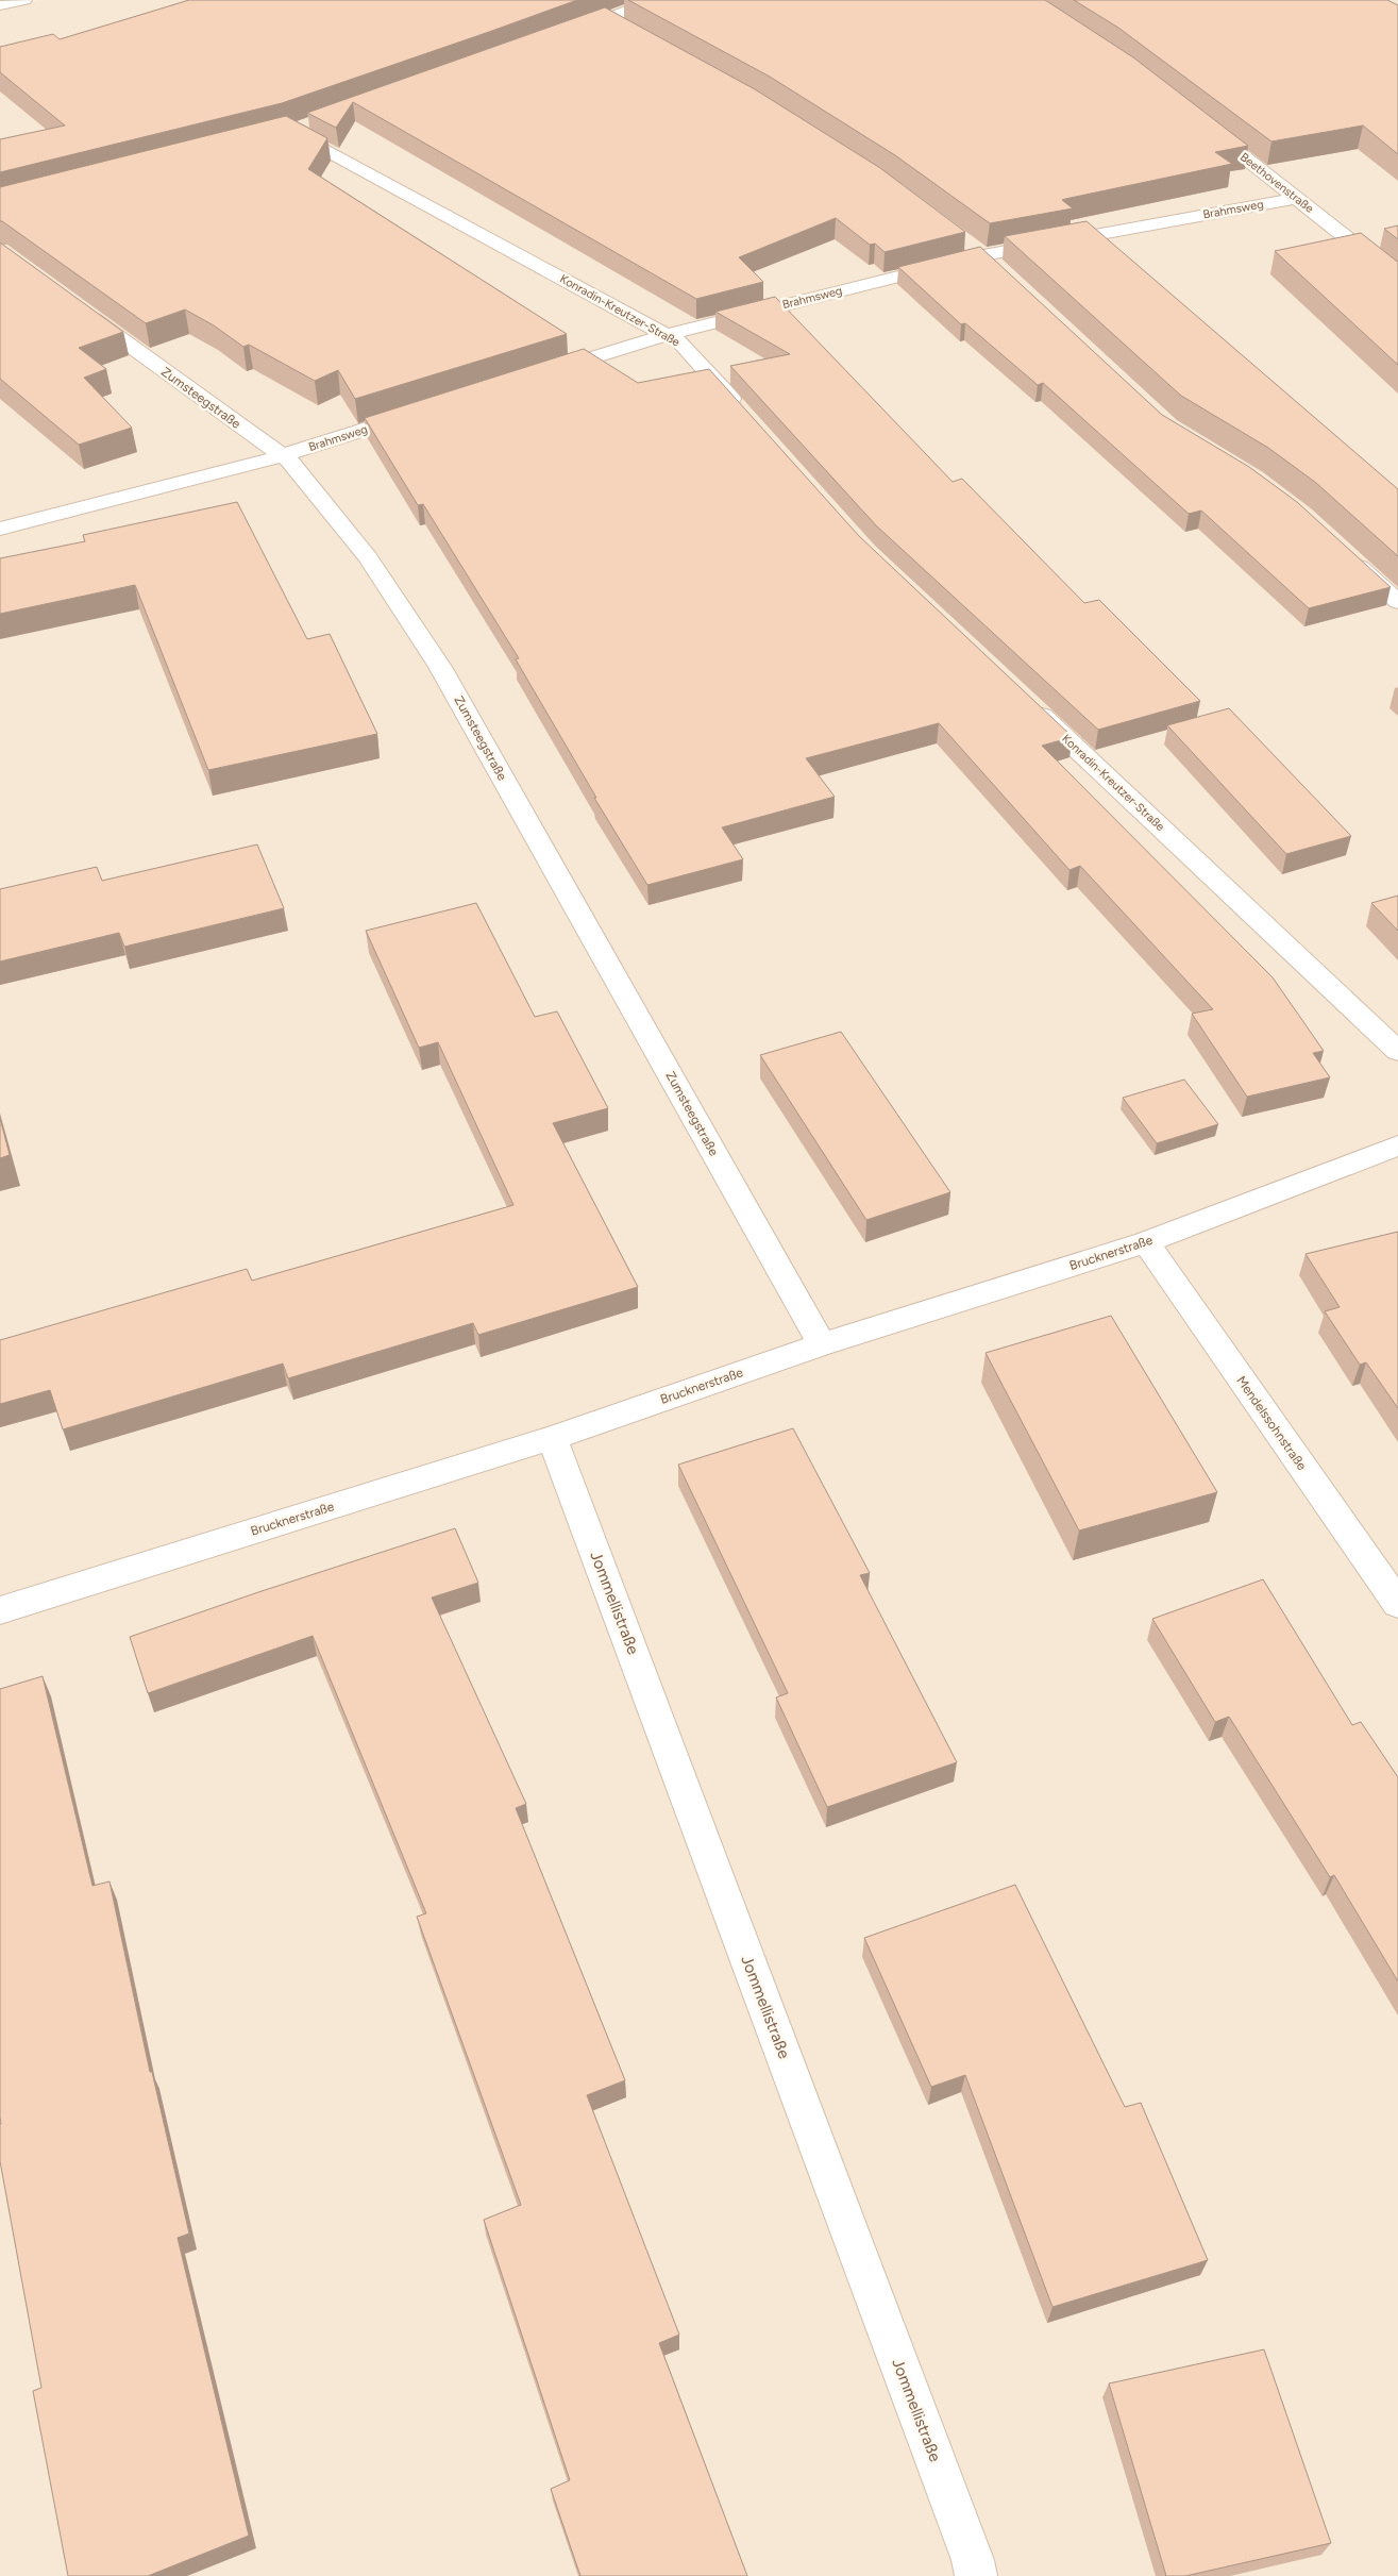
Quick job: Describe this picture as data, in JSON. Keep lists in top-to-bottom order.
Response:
{
  "streets": {
    "street": [
      "Beethovenstraße",
      "Brahmsweg",
      "Konradin-Kreutzer-Straße",
      "Zumsteegstraße",
      "Brucknerstraße",
      "Mendelssohnstraße",
      "Jommellistraße"
    ]
  },
  "crossings": [
    ["Beethovenstraße", "Brahmsweg"],
    ["Brahmsweg", "Konradin-Kreutzer-Straße"],
    ["Brahmsweg", "Zumsteegstraße"],
    ["Zumsteegstraße", "Brucknerstraße"],
    ["Brucknerstraße", "Mendelssohnstraße"],
    ["Brucknerstraße", "Jommellistraße"]
  ]
}
